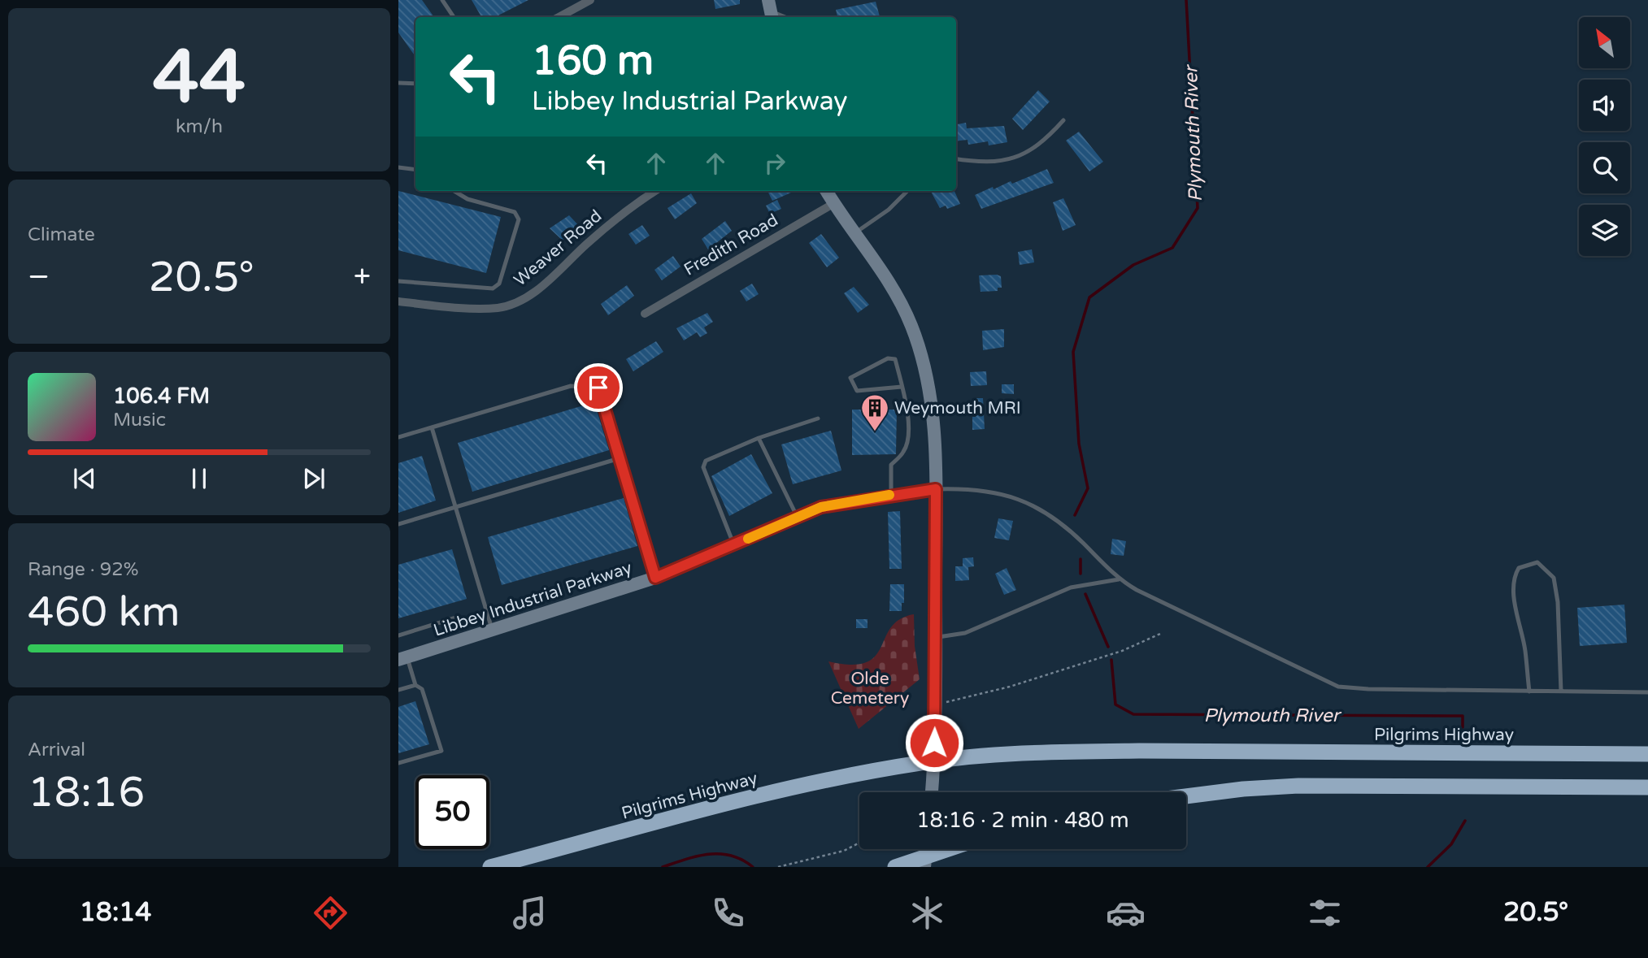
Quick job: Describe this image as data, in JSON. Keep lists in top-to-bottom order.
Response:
{
  "streets": {
    "highway": ["Pilgrims Highway"],
    "main road": ["Libbey Industrial Parkway"],
    "street": ["Fredith Road", "Weaver Road"]
  },
  "water": ["Plymouth River"],
  "parks": ["Olde Cemetery"],
  "places": {
    "building": ["Weymouth MRI"]
  },
  "north": "top left",
  "page": {
    "tile": [
      ["44", "km/h"],
      "Climate",
      ["Range · 92%", "460 km"],
      ["Arrival", "18:16"]
    ],
    "turn": ["160 m", "Libbey Industrial Parkway"],
    "heat": ["−", "20.5°", "+"],
    "song": ["106.4 FM", "Music"],
    "limit": "50",
    "trip": "18:16 · 2 min · 480 m",
    "tabs": ["18:14", "20.5°"]
  }
}
